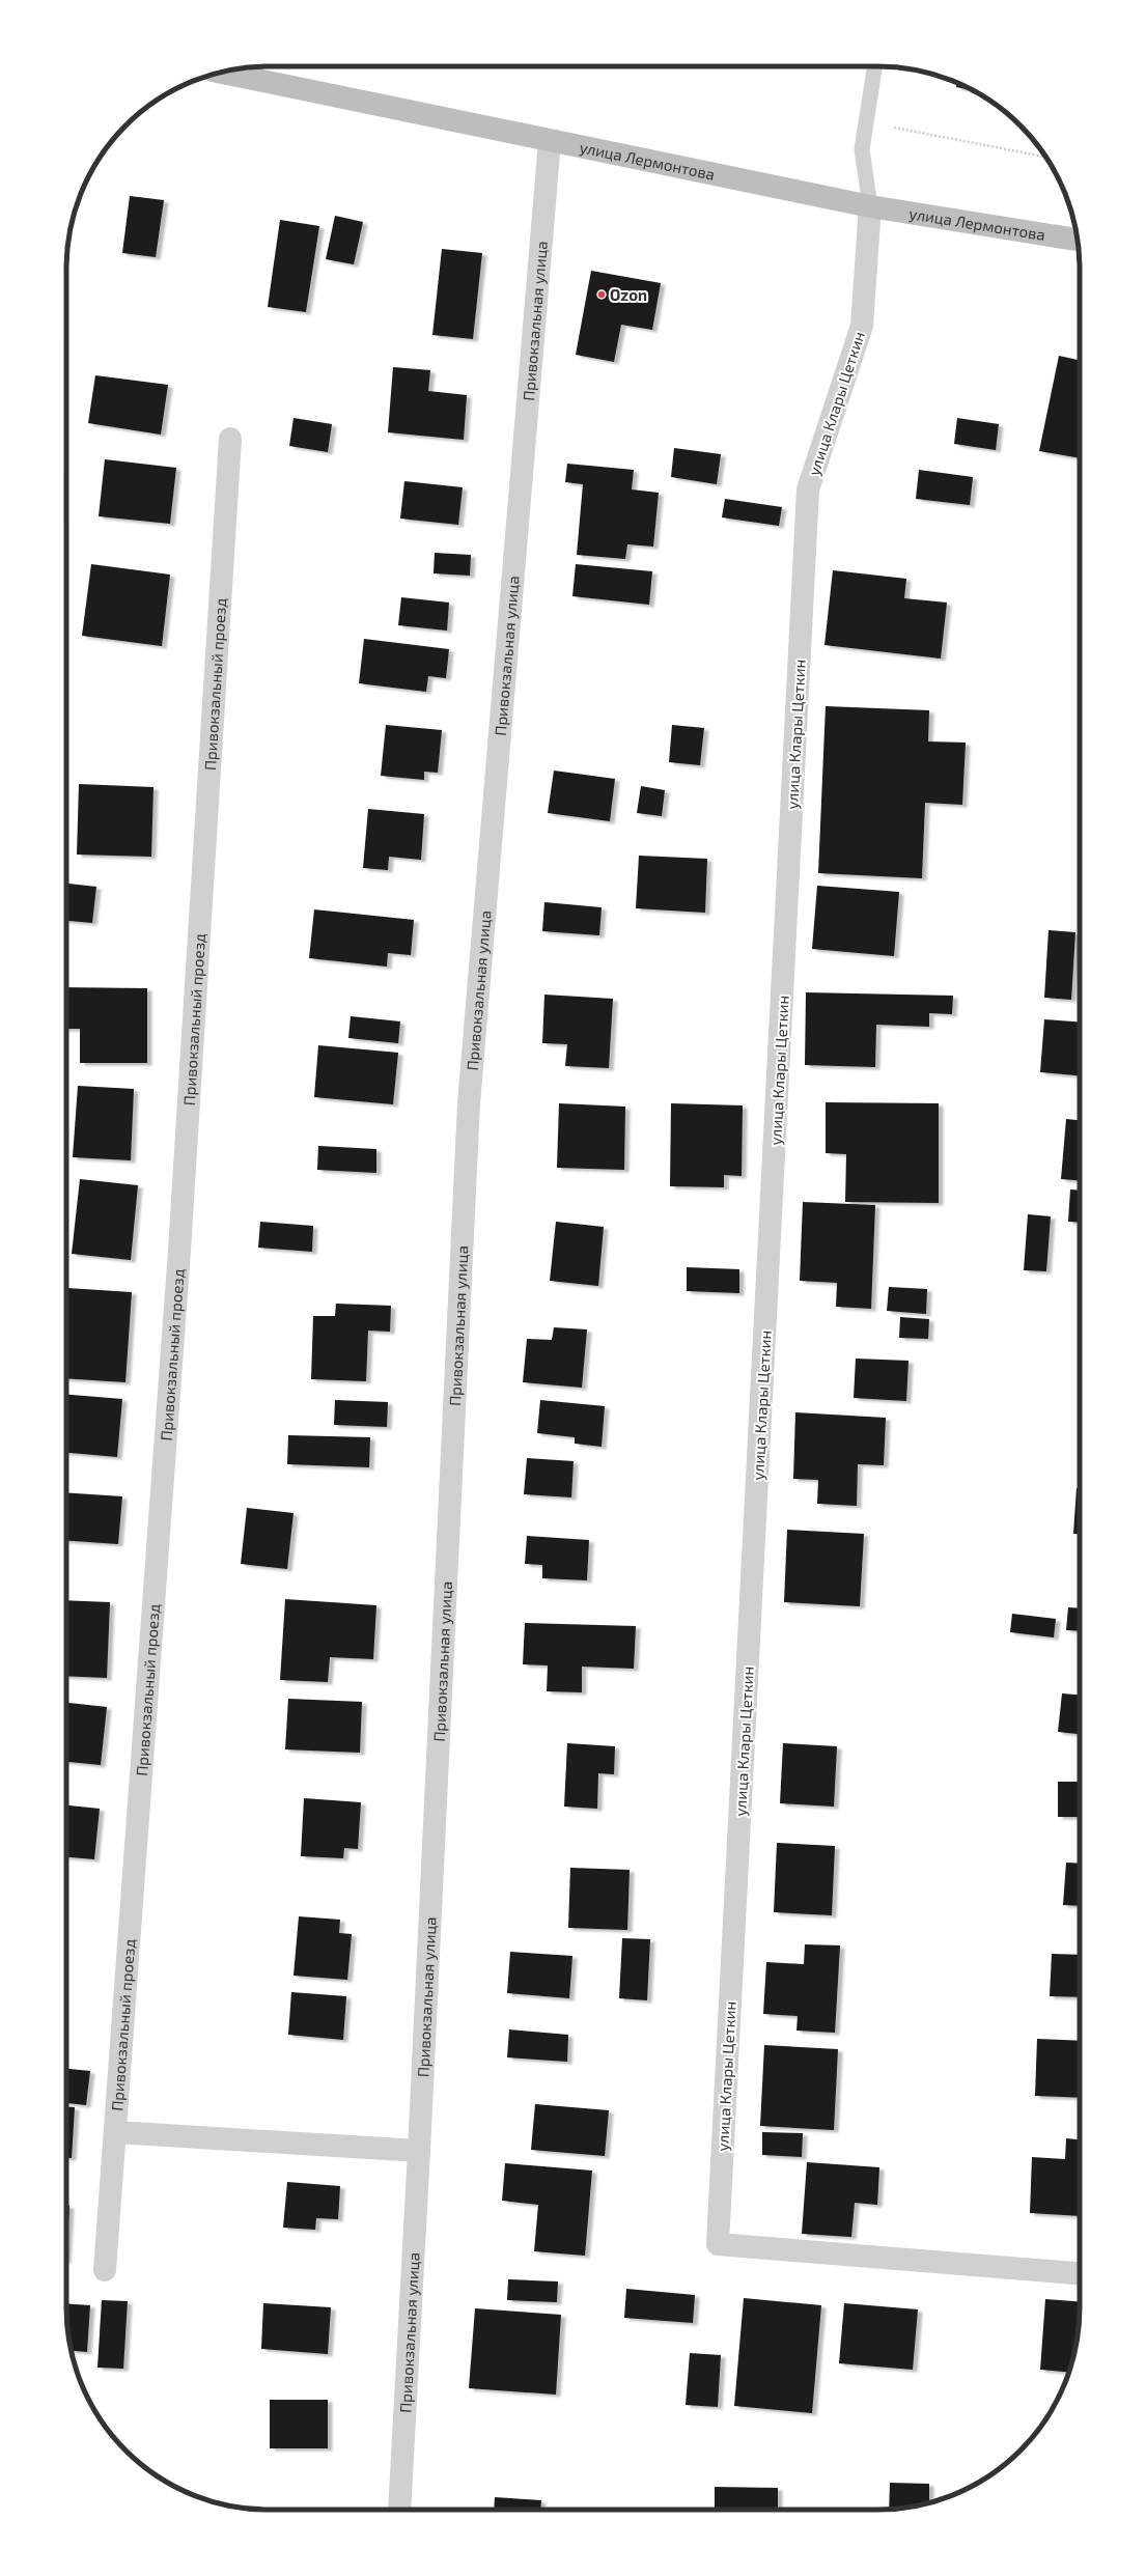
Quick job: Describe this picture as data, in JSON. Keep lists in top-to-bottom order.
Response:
{
  "streets": {
    "street": [
      "улица Лермонтова",
      "Привокзальная улица",
      "улица Клары Цеткин",
      "Привокзальный проезд"
    ]
  },
  "crossings": [
    ["улица Лермонтова", "Привокзальная улица"],
    ["улица Лермонтова", "улица Клары Цеткин"]
  ],
  "places": ["Ozon"]
}
